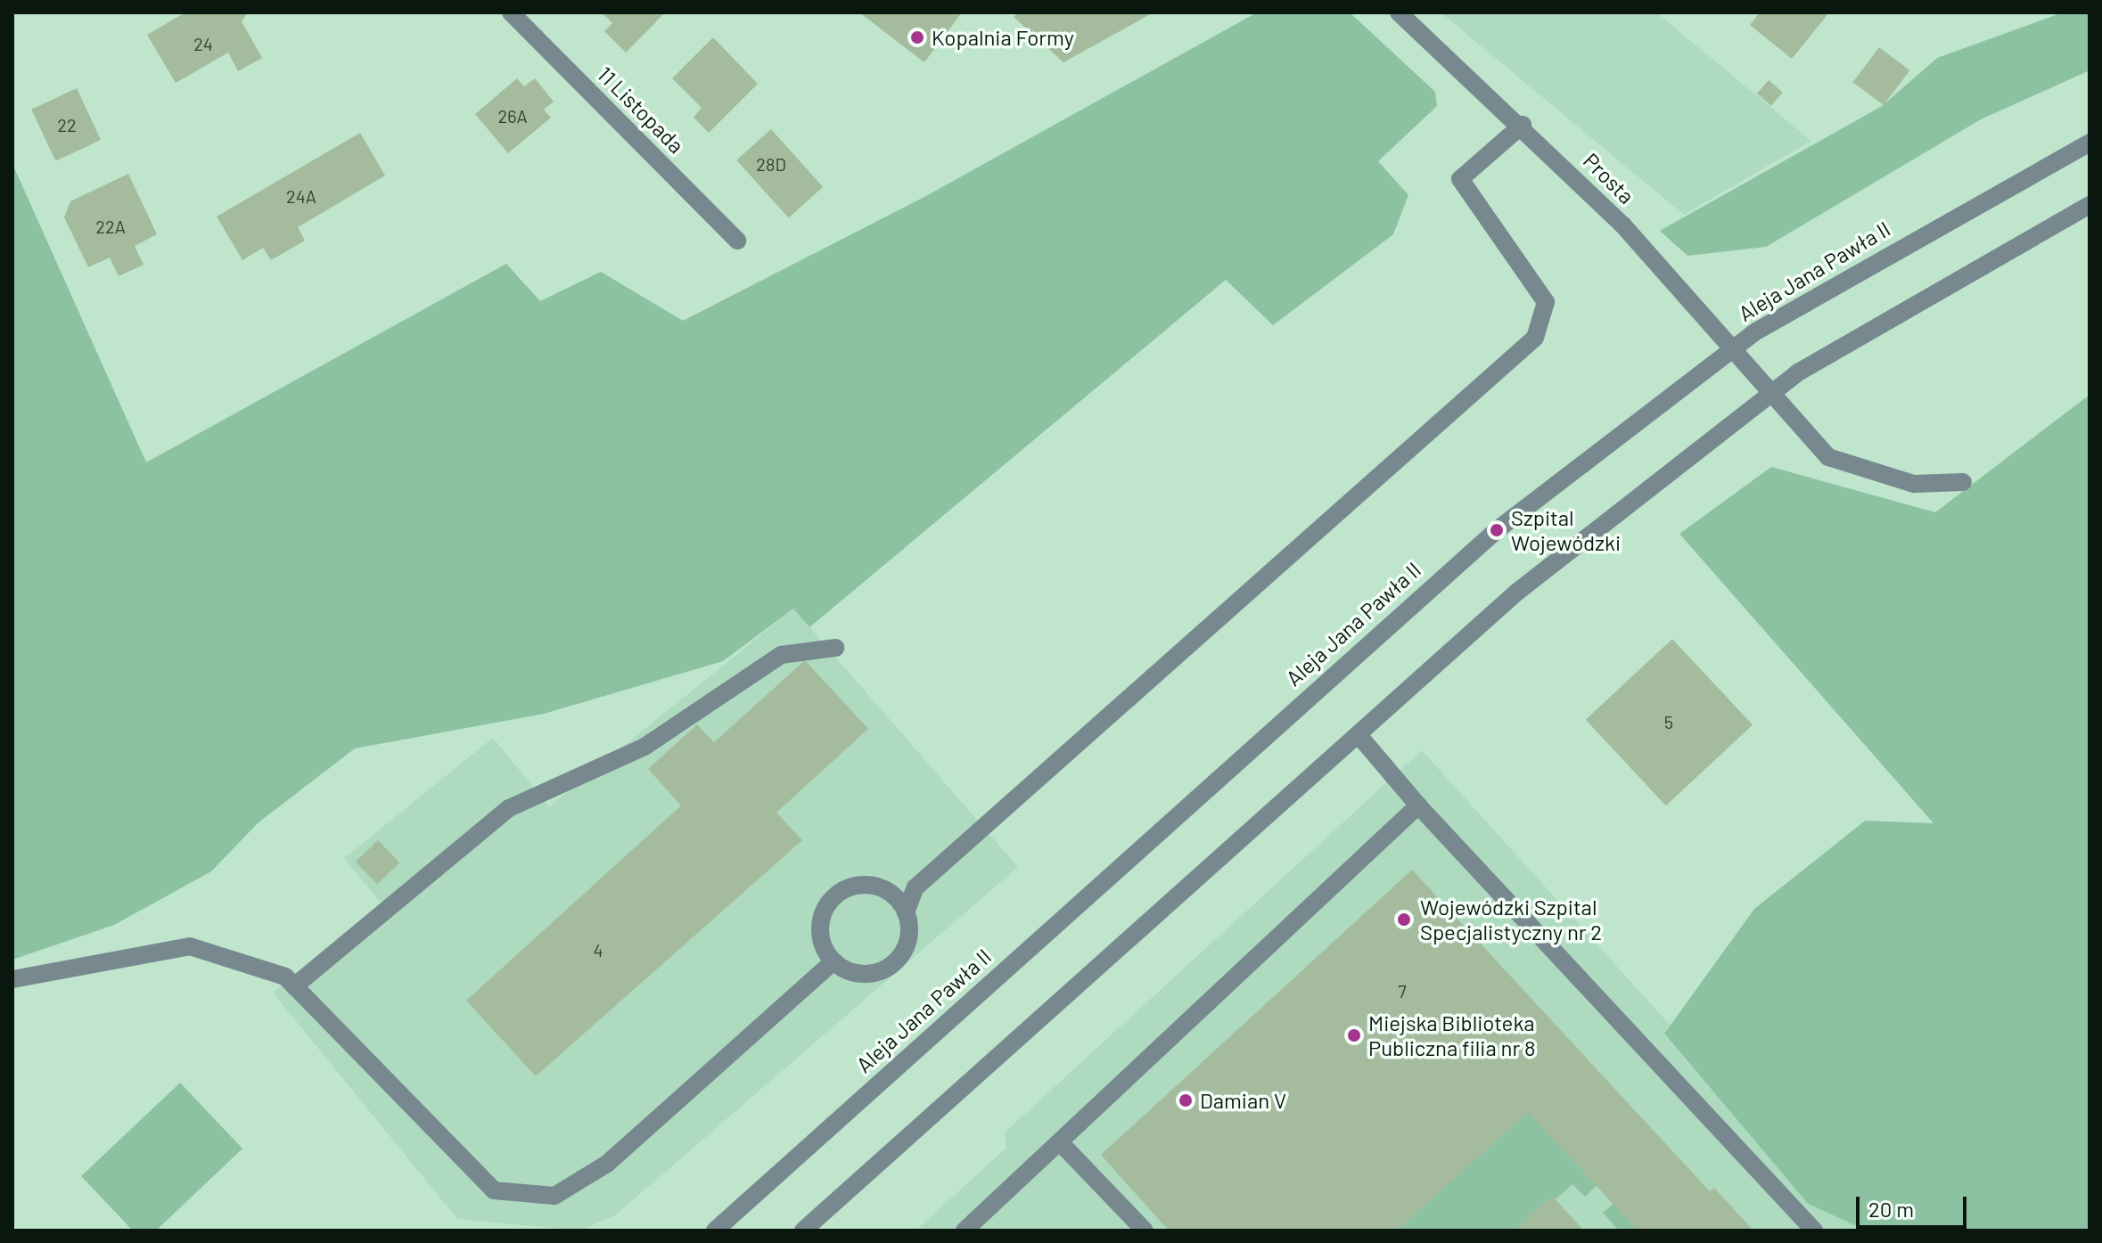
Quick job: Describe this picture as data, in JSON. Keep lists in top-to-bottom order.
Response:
{
  "streets": {
    "street": ["11 Listopada", "Prosta", "Aleja Jana Pawła II"]
  },
  "crossings": [
    ["Prosta", "Aleja Jana Pawła II"]
  ],
  "places": [
    "Kopalnia Formy",
    "Szpital Wojewódzki",
    "Wojewódzki Szpital Specjalistyczny nr 2",
    "Miejska Biblioteka Publiczna filia nr 8",
    "Damian V"
  ],
  "house_numbers": [
    "24",
    "26A",
    "22",
    "28D",
    "24A",
    "22A",
    "5",
    "4",
    "7"
  ],
  "scale_bar": "20 m"
}
